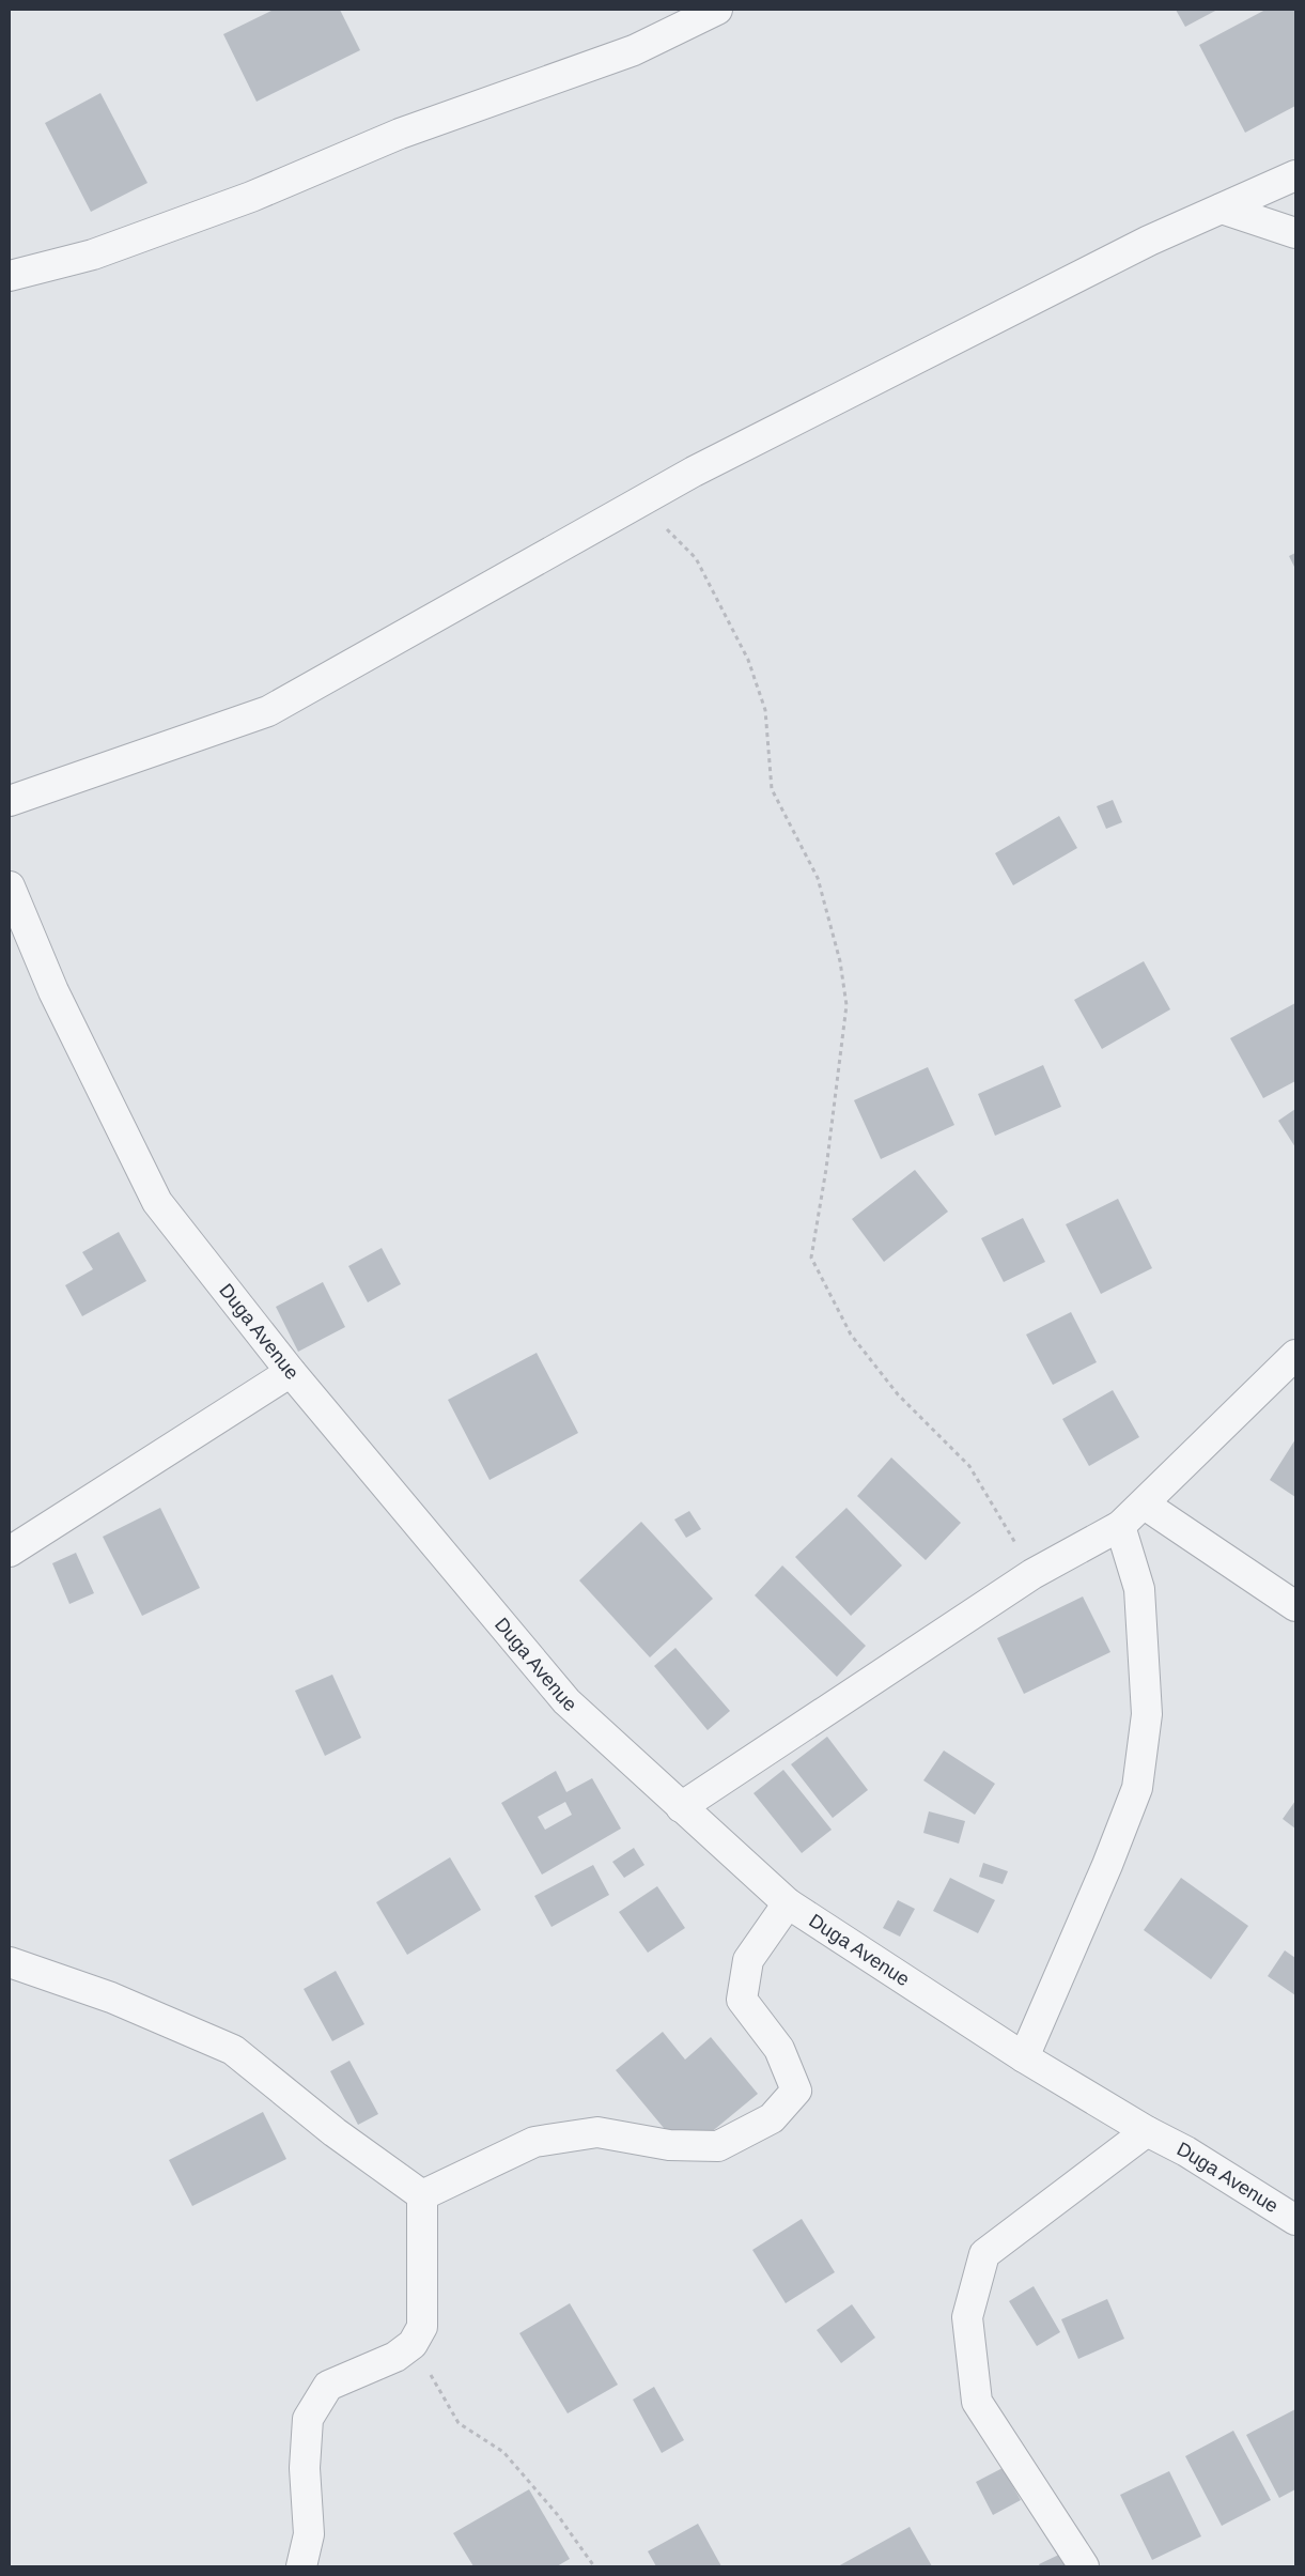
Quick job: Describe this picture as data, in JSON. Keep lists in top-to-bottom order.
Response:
{
  "streets": {
    "street": ["Duga Avenue"]
  }
}
